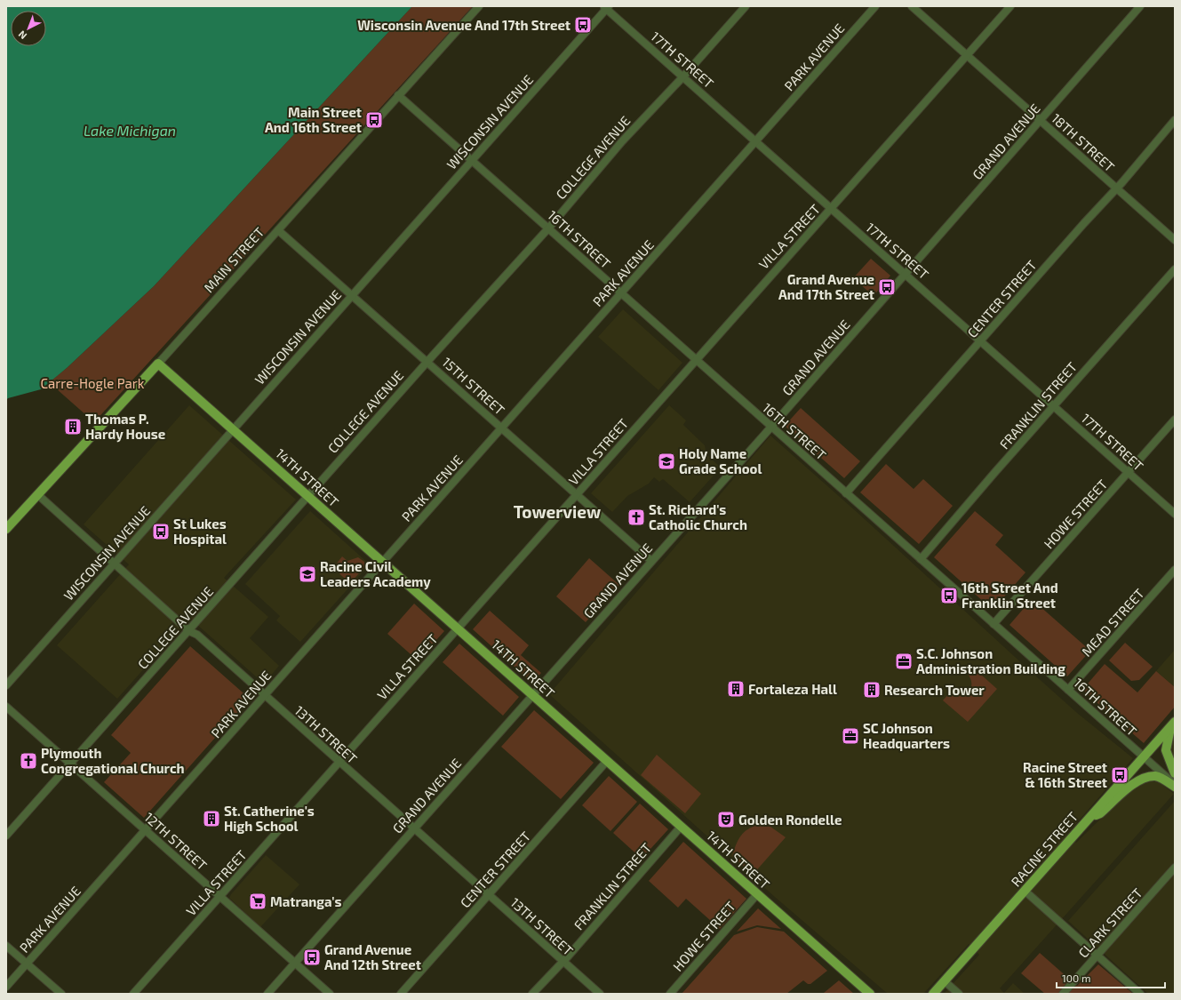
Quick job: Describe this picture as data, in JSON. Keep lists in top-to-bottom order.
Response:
{
  "streets": {
    "main road": ["MAIN STREET", "14TH STREET", "RACINE STREET"],
    "street": [
      "PARK AVENUE",
      "17TH STREET",
      "WISCONSIN AVENUE",
      "GRAND AVENUE",
      "18TH STREET",
      "COLLEGE AVENUE",
      "VILLA STREET",
      "16TH STREET",
      "CENTER STREET",
      "15TH STREET",
      "FRANKLIN STREET",
      "HOWE STREET",
      "MEAD STREET",
      "13TH STREET",
      "12TH STREET",
      "CLARK STREET"
    ]
  },
  "crossings": [
    ["PARK AVENUE", "17TH STREET"],
    ["PARK AVENUE", "16TH STREET"],
    ["PARK AVENUE", "15TH STREET"],
    ["PARK AVENUE", "14TH STREET"],
    ["PARK AVENUE", "13TH STREET"],
    ["PARK AVENUE", "12TH STREET"],
    ["17TH STREET", "WISCONSIN AVENUE"],
    ["17TH STREET", "GRAND AVENUE"],
    ["17TH STREET", "COLLEGE AVENUE"],
    ["17TH STREET", "VILLA STREET"],
    ["17TH STREET", "CENTER STREET"],
    ["17TH STREET", "FRANKLIN STREET"],
    ["17TH STREET", "HOWE STREET"],
    ["WISCONSIN AVENUE", "16TH STREET"],
    ["WISCONSIN AVENUE", "15TH STREET"],
    ["WISCONSIN AVENUE", "14TH STREET"],
    ["WISCONSIN AVENUE", "13TH STREET"],
    ["GRAND AVENUE", "18TH STREET"],
    ["GRAND AVENUE", "16TH STREET"],
    ["GRAND AVENUE", "15TH STREET"],
    ["GRAND AVENUE", "14TH STREET"],
    ["GRAND AVENUE", "13TH STREET"],
    ["GRAND AVENUE", "12TH STREET"],
    ["18TH STREET", "VILLA STREET"],
    ["18TH STREET", "CENTER STREET"],
    ["COLLEGE AVENUE", "16TH STREET"],
    ["COLLEGE AVENUE", "15TH STREET"],
    ["COLLEGE AVENUE", "14TH STREET"],
    ["COLLEGE AVENUE", "13TH STREET"],
    ["COLLEGE AVENUE", "12TH STREET"],
    ["VILLA STREET", "16TH STREET"],
    ["VILLA STREET", "15TH STREET"],
    ["VILLA STREET", "14TH STREET"],
    ["VILLA STREET", "13TH STREET"],
    ["VILLA STREET", "12TH STREET"],
    ["16TH STREET", "MAIN STREET"],
    ["16TH STREET", "CENTER STREET"],
    ["16TH STREET", "FRANKLIN STREET"],
    ["16TH STREET", "HOWE STREET"],
    ["16TH STREET", "MEAD STREET"],
    ["16TH STREET", "RACINE STREET"],
    ["MAIN STREET", "15TH STREET"],
    ["MAIN STREET", "14TH STREET"],
    ["MAIN STREET", "13TH STREET"],
    ["CENTER STREET", "14TH STREET"],
    ["CENTER STREET", "13TH STREET"],
    ["FRANKLIN STREET", "14TH STREET"],
    ["FRANKLIN STREET", "13TH STREET"],
    ["14TH STREET", "HOWE STREET"]
  ],
  "districts": ["Towerview"],
  "water": ["Lake Michigan"],
  "parks": ["Carre-Hogle Park"],
  "places": {
    "bus stop": [
      "Wisconsin Avenue And 17th Street",
      "Main Street And 16th Street",
      "Grand Avenue And 17th Street",
      "St Lukes Hospital",
      "16th Street And Franklin Street",
      "Racine Street & 16th Street",
      "Grand Avenue And 12th Street"
    ],
    "building": [
      "Thomas P. Hardy House",
      "Fortaleza Hall",
      "Research Tower",
      "St. Catherine's High School"
    ],
    "school or university": ["Holy Name Grade School", "Racine Civil Leaders Academy"],
    "church": ["St. Richard's Catholic Church", "Plymouth Congregational Church"],
    "office": ["S.C. Johnson Administration Building", "SC Johnson Headquarters"],
    "theatre": ["Golden Rondelle"],
    "supermarket": ["Matranga's"]
  },
  "scale_bar": "100 m",
  "north": "bottom left"
}
